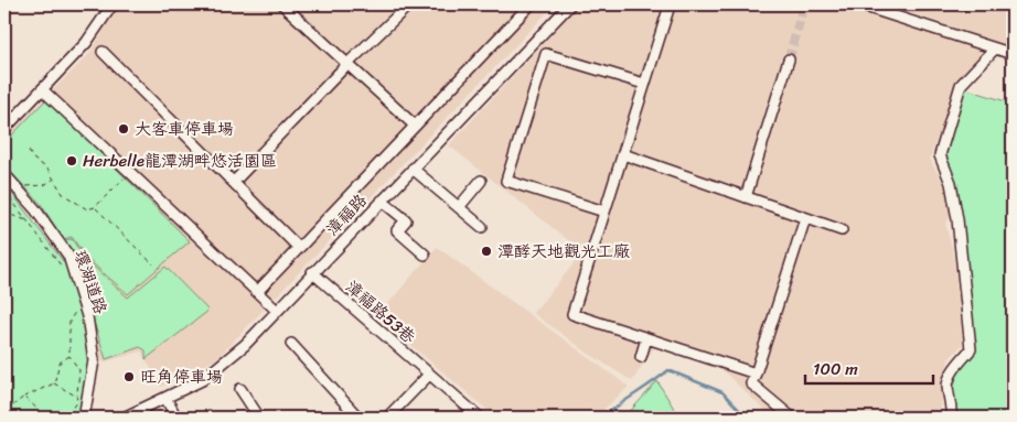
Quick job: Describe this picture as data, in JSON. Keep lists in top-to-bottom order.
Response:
{
  "streets": {
    "street": ["漳福路", "環湖道路", "漳福路53巷"]
  },
  "crossings": [
    ["漳福路", "漳福路53巷"]
  ],
  "places": [
    "大客車停車場",
    "Herbelle龍潭湖畔悠活園區",
    "潭酵天地觀光工廠",
    "旺角停車場"
  ],
  "scale_bar": "100 m"
}
